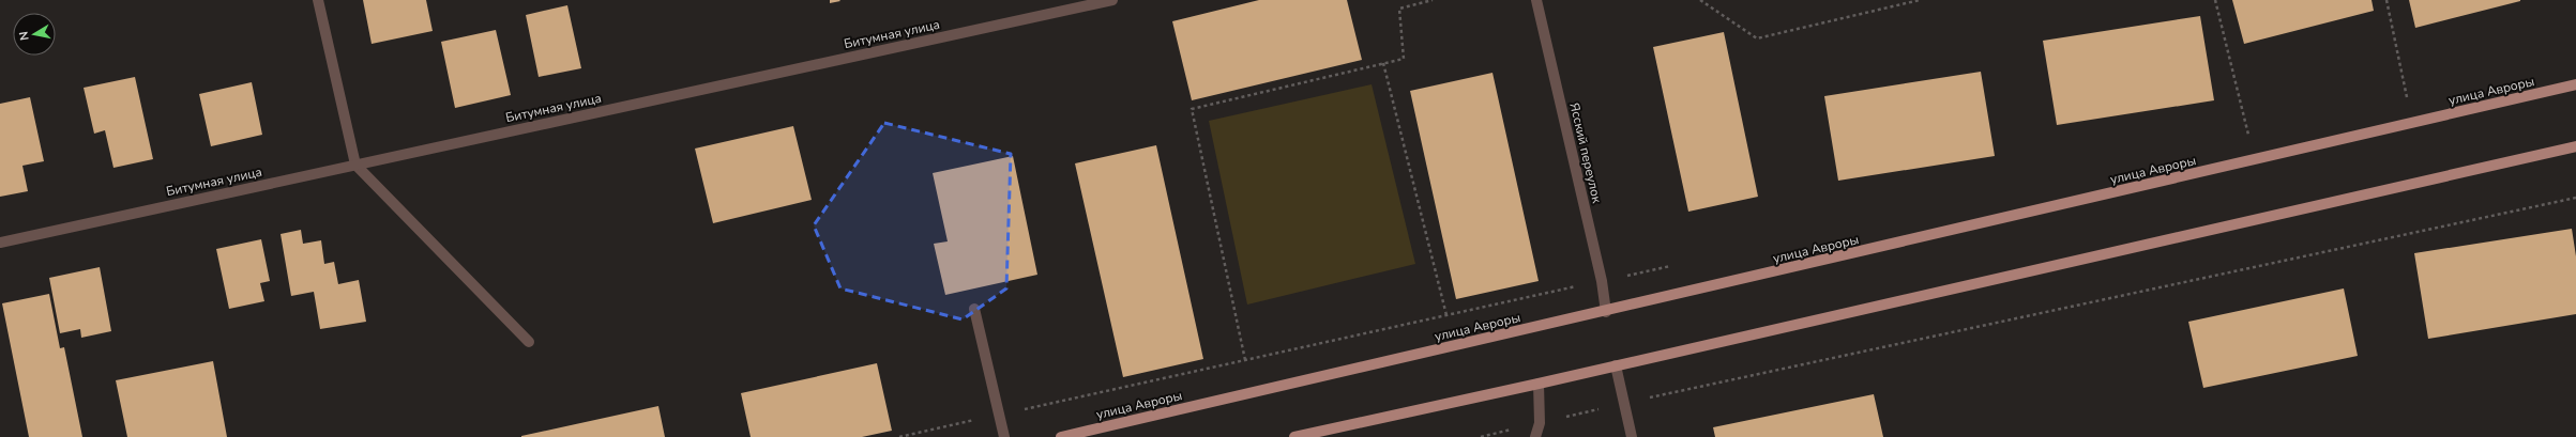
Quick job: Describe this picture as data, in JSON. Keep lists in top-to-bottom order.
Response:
{
  "streets": {
    "main road": ["улица Авроры"],
    "street": ["Битумная улица", "Ясский переулок"]
  },
  "crossings": [
    ["улица Авроры", "Ясский переулок"]
  ],
  "north": "left"
}
